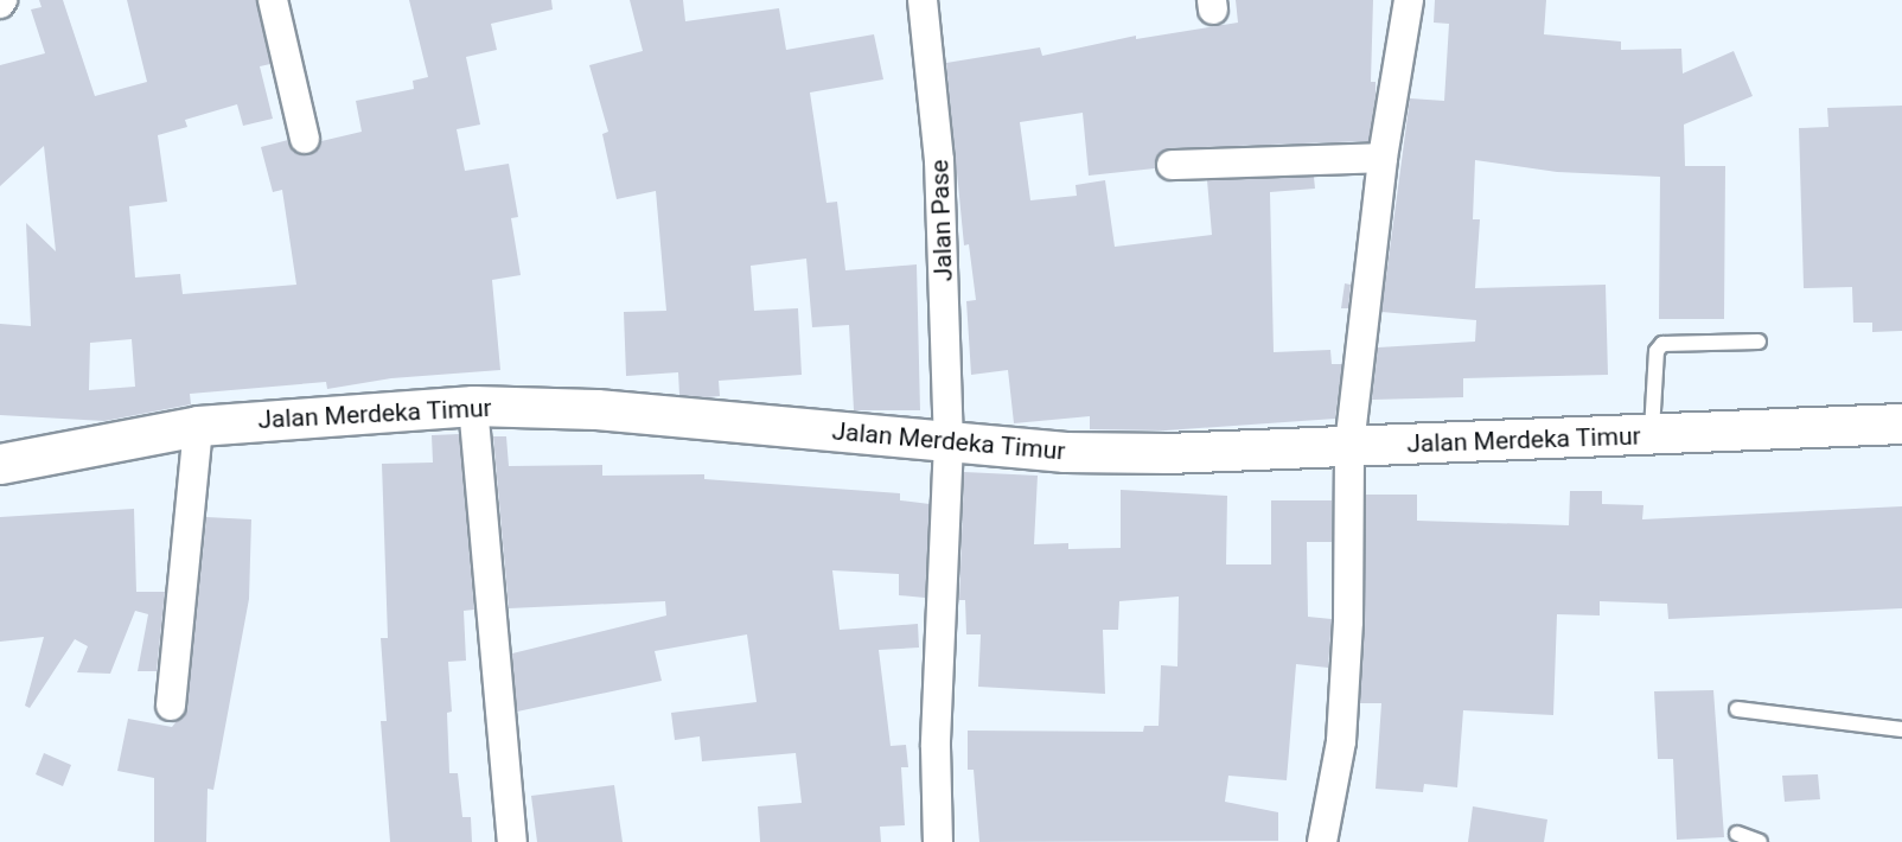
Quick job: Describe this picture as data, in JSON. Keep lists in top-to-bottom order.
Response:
{
  "streets": {
    "main road": ["Jalan Merdeka Timur"],
    "street": ["Jalan Pase"]
  },
  "crossings": [
    ["Jalan Pase", "Jalan Merdeka Timur"]
  ]
}
